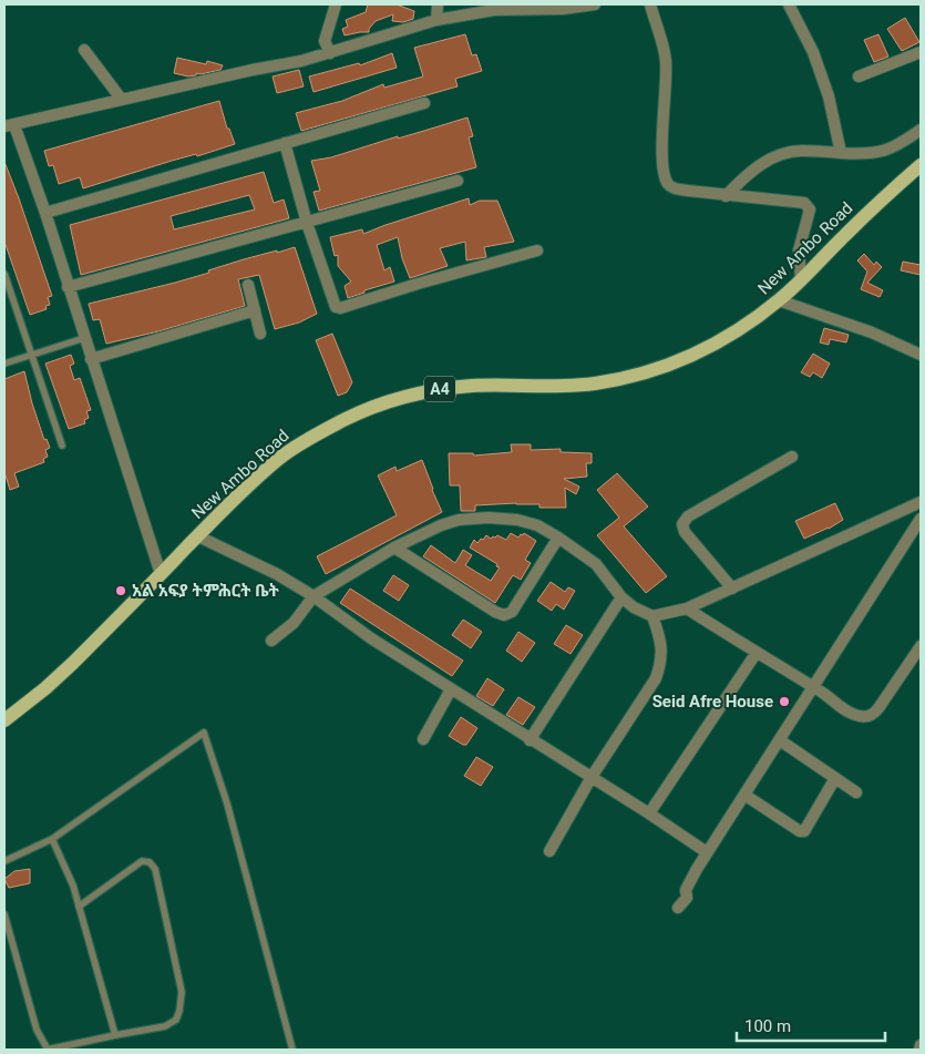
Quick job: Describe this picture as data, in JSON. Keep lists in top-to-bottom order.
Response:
{
  "streets": {
    "main road": ["New Ambo Road", "A4"]
  },
  "places": ["አል አፍያ ትምሕርት ቤት", "Seid Afre House"],
  "scale_bar": "100 m"
}
